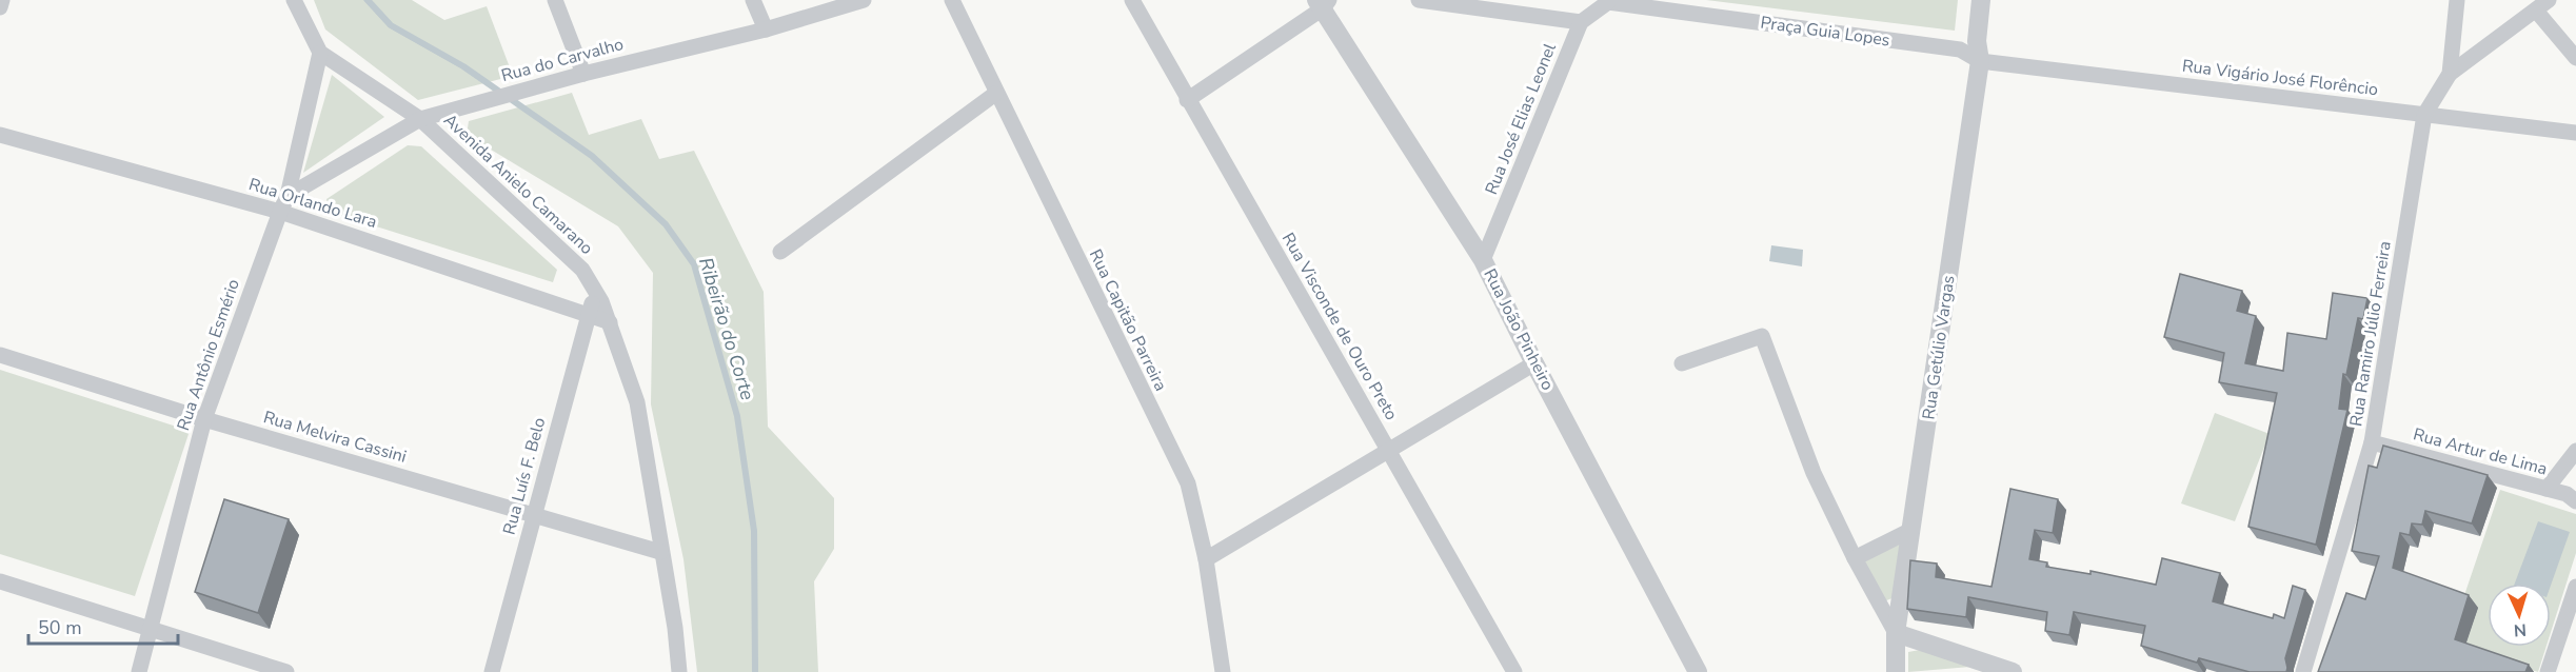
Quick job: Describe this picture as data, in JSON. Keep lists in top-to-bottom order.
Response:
{
  "streets": {
    "street": [
      "Praça Guia Lopes",
      "Rua do Carvalho",
      "Rua Vigário José Florêncio",
      "Rua José Elias Leonel",
      "Avenida Anielo Camarano",
      "Rua Orlando Lara",
      "Rua Capitão Parreira",
      "Rua Visconde de Ouro Preto",
      "Rua João Pinheiro",
      "Rua Ramiro Júlio Ferreira",
      "Rua Getúlio Vargas",
      "Rua Antônio Esmério",
      "Rua Melvira Cassini",
      "Rua Artur de Lima",
      "Rua Luís F. Belo"
    ]
  },
  "crossings": [
    ["Rua do Carvalho", "Avenida Anielo Camarano"],
    ["Rua do Carvalho", "Rua Antônio Esmério"],
    ["Rua Vigário José Florêncio", "Rua Ramiro Júlio Ferreira"],
    ["Rua Vigário José Florêncio", "Rua Getúlio Vargas"],
    ["Rua José Elias Leonel", "Rua João Pinheiro"],
    ["Avenida Anielo Camarano", "Rua Orlando Lara"],
    ["Avenida Anielo Camarano", "Rua Antônio Esmério"],
    ["Avenida Anielo Camarano", "Rua Melvira Cassini"],
    ["Avenida Anielo Camarano", "Rua Luís F. Belo"],
    ["Rua Orlando Lara", "Rua Antônio Esmério"],
    ["Rua Orlando Lara", "Rua Luís F. Belo"],
    ["Rua Ramiro Júlio Ferreira", "Rua Artur de Lima"],
    ["Rua Antônio Esmério", "Rua Melvira Cassini"],
    ["Rua Melvira Cassini", "Rua Luís F. Belo"]
  ],
  "water": ["Ribeirão do Corte"],
  "scale_bar": "50 m",
  "north": "bottom"
}
